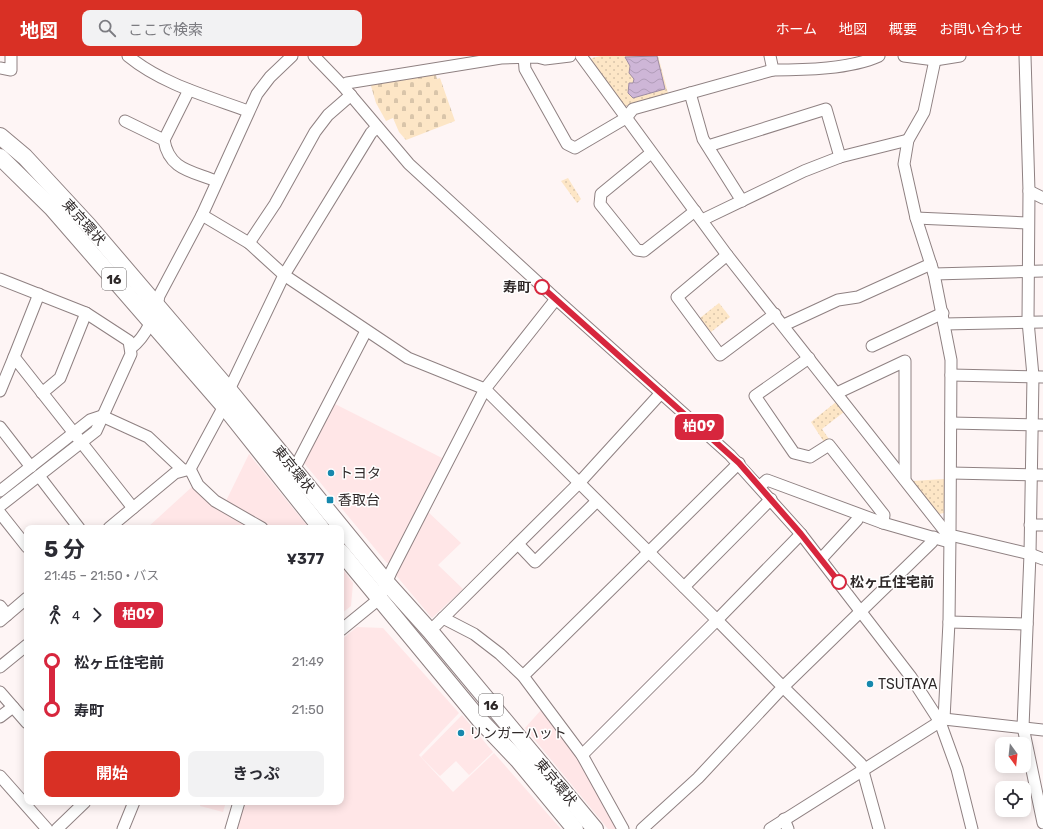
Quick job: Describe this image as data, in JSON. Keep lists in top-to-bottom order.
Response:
{
  "streets": {
    "highway": ["東京環状", "16"]
  },
  "places": {
    "other": [
      "寿町",
      "トヨタ",
      "松ヶ丘住宅前",
      "TSUTAYA",
      "リンガーハット"
    ],
    "transit": ["香取台"]
  },
  "lines": ["bus line 柏09"],
  "north": "bottom",
  "page": {
    "header": "地図",
    "search": "ここで検索",
    "nav": [
      "ホーム",
      "地図",
      "概要",
      "お問い合わせ"
    ],
    "on_map": "柏09",
    "heading": ["5 分", "21:45 – 21:50 · バス", "¥377"],
    "legs": ["4", "柏09"],
    "list": [
      {
        "name": "松ヶ丘住宅前",
        "value": "21:49"
      },
      {
        "name": "寿町",
        "value": "21:50"
      }
    ],
    "buttons": ["開始", "きっぷ"]
  }
}
